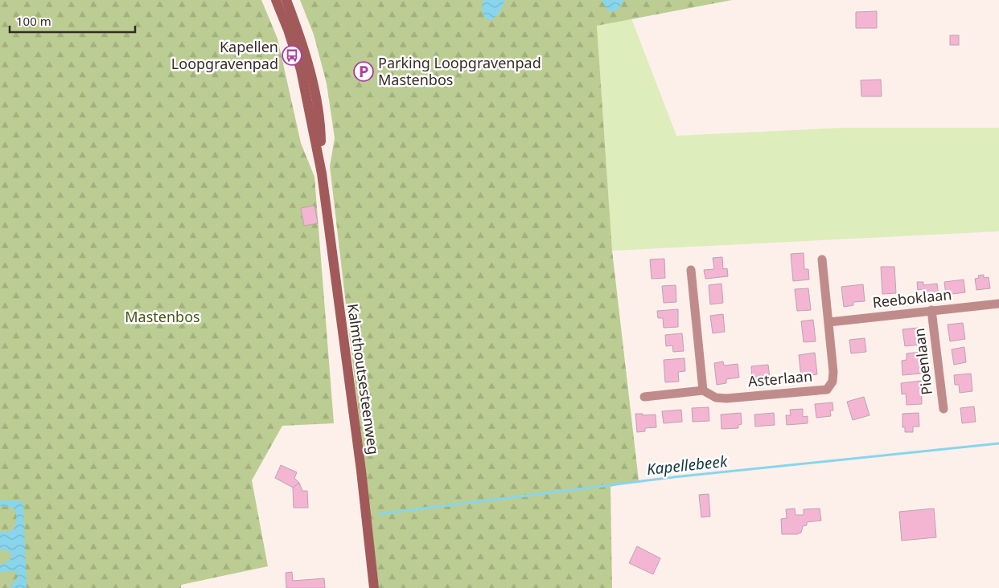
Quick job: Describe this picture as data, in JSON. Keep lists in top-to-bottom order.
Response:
{
  "streets": {
    "main road": ["Kalmthoutsesteenweg"],
    "street": ["Reeboklaan", "Pioenlaan", "Asterlaan"]
  },
  "crossings": [
    ["Reeboklaan", "Pioenlaan"],
    ["Reeboklaan", "Asterlaan"]
  ],
  "water": ["Kapellebeek"],
  "parks": ["Mastenbos"],
  "places": {
    "bus stop": ["Kapellen Loopgravenpad"],
    "parking": ["Parking Loopgravenpad Mastenbos"]
  },
  "scale_bar": "100 m"
}
